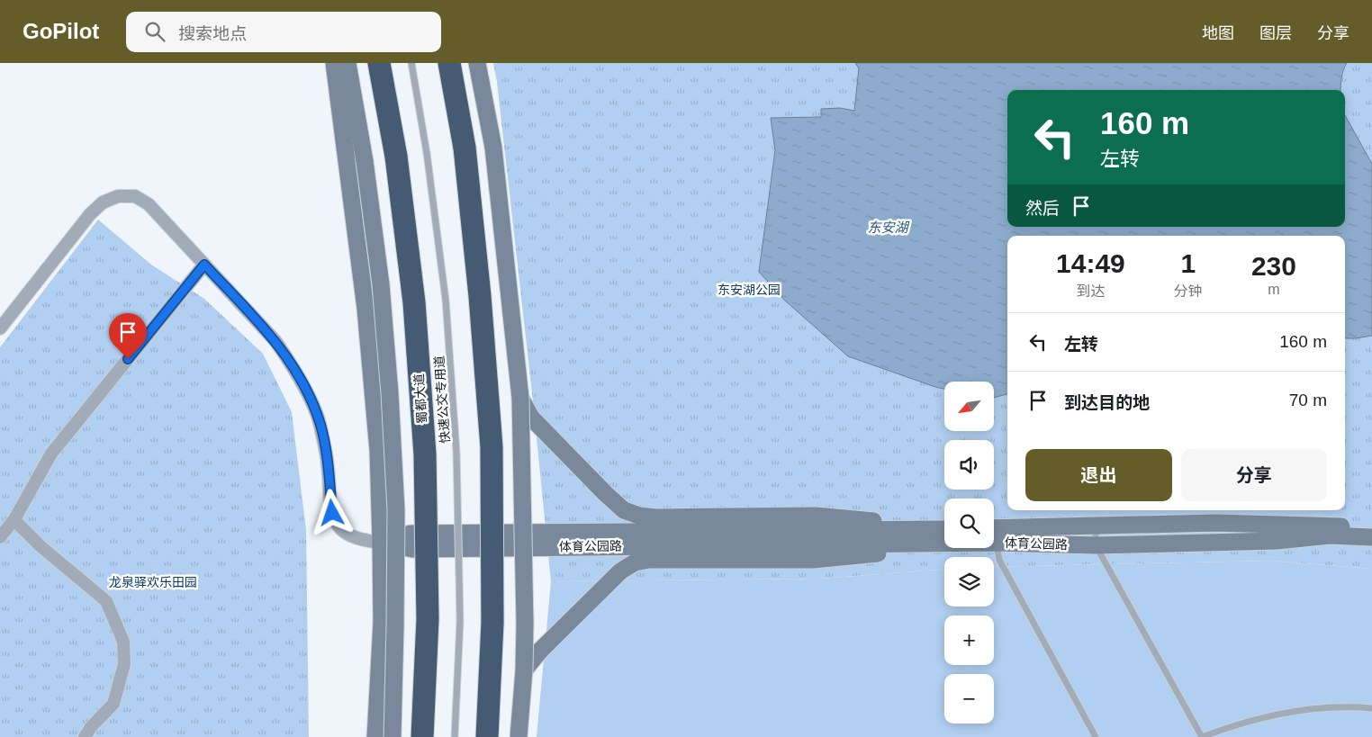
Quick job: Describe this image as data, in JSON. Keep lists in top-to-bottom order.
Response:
{
  "streets": {
    "highway": ["蜀都大道"],
    "street": ["体育公园路"],
    "lane": ["快速公交专用道"]
  },
  "water": ["东安湖"],
  "parks": ["东安湖公园", "龙泉驿欢乐田园"],
  "north": "bottom left",
  "page": {
    "header": "GoPilot",
    "search": "搜索地点",
    "nav": ["地图", "图层", "分享"],
    "turn": ["160 m", "左转"],
    "then": "然后",
    "eta": [
      "14:49",
      "到达",
      "1",
      "分钟",
      "230",
      "m"
    ],
    "list": [
      {
        "name": "左转",
        "value": "160 m"
      },
      {
        "name": "到达目的地",
        "value": "70 m"
      }
    ],
    "map_buttons": ["+", "−"],
    "buttons": ["退出", "分享"]
  }
}
